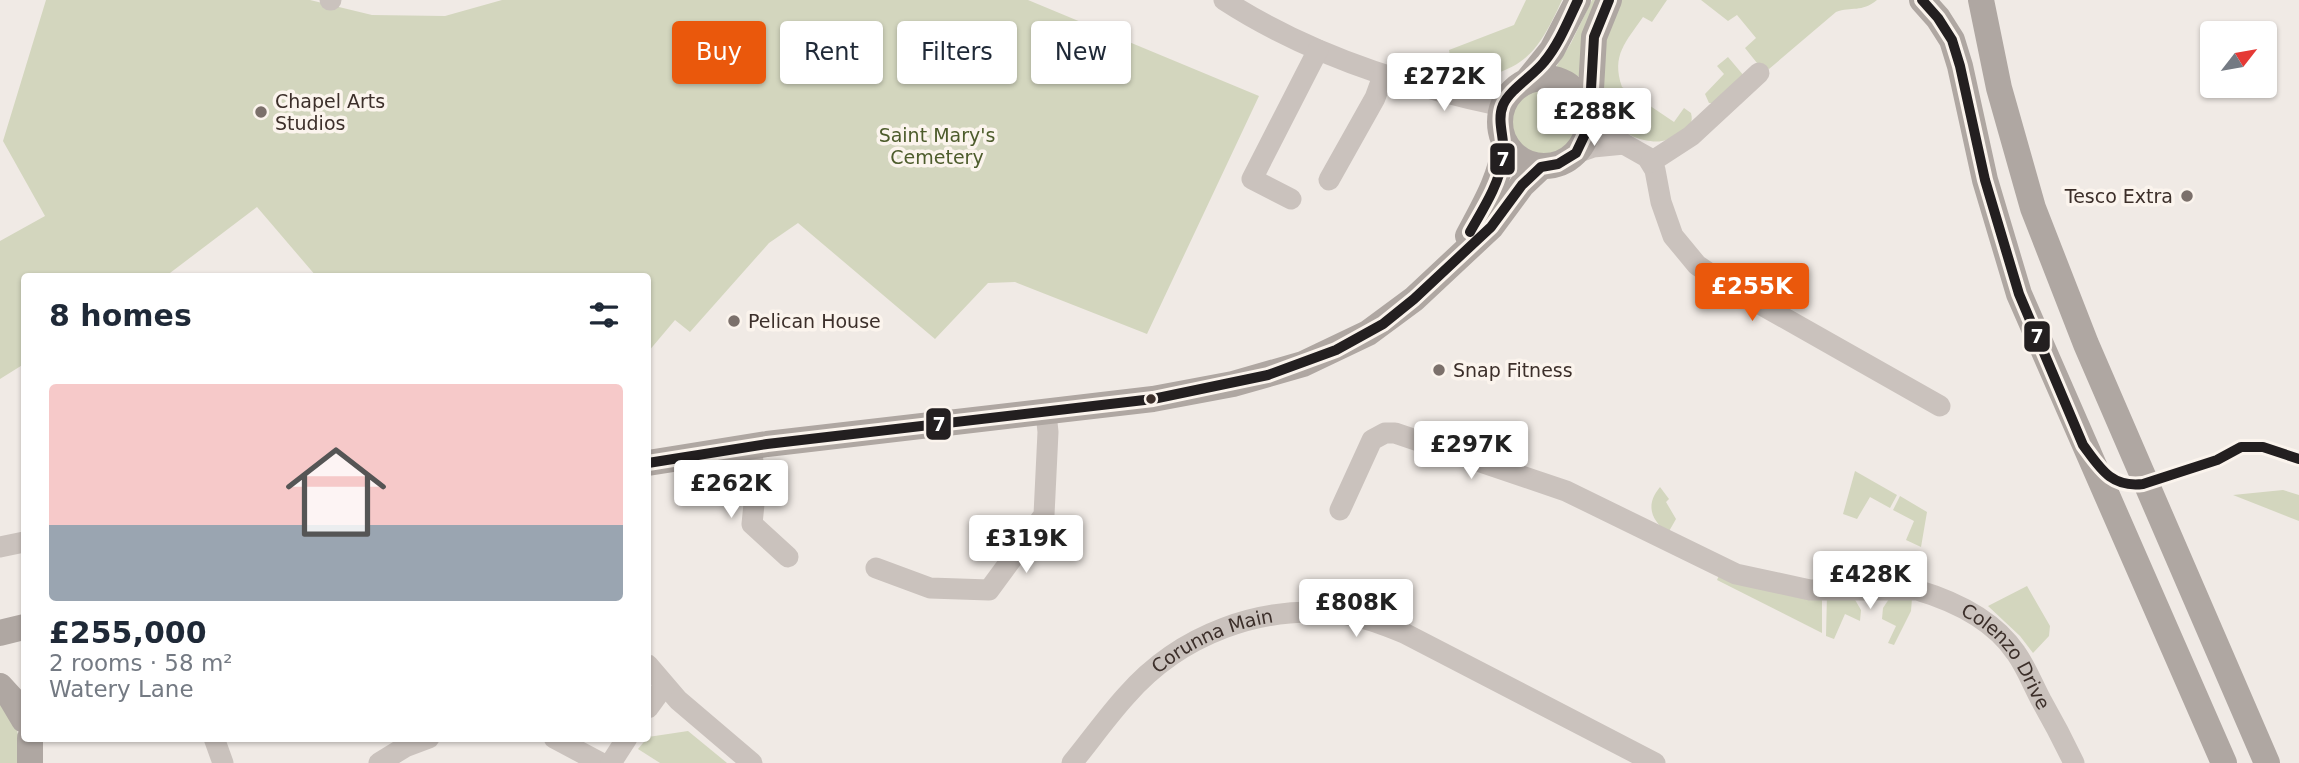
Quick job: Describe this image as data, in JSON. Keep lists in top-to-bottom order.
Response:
{
  "streets": {
    "street": ["Corunna Main", "Colenzo Drive"]
  },
  "parks": ["Saint Mary's Cemetery"],
  "places": [
    "Chapel Arts Studios",
    "Tesco Extra",
    "Pelican House",
    "Snap Fitness"
  ],
  "lines": ["transit line 7"],
  "north": "top right",
  "page": {
    "chip": [
      "Buy",
      "Rent",
      "Filters",
      "New"
    ],
    "price": [
      "£272K",
      "£288K",
      "£255K",
      "£297K",
      "£262K",
      "£319K",
      "£428K",
      "£808K"
    ],
    "heading": "8 homes",
    "list": [
      {
        "name": "£255,000",
        "note": "2 rooms · 58 m² · Watery Lane"
      }
    ]
  }
}
